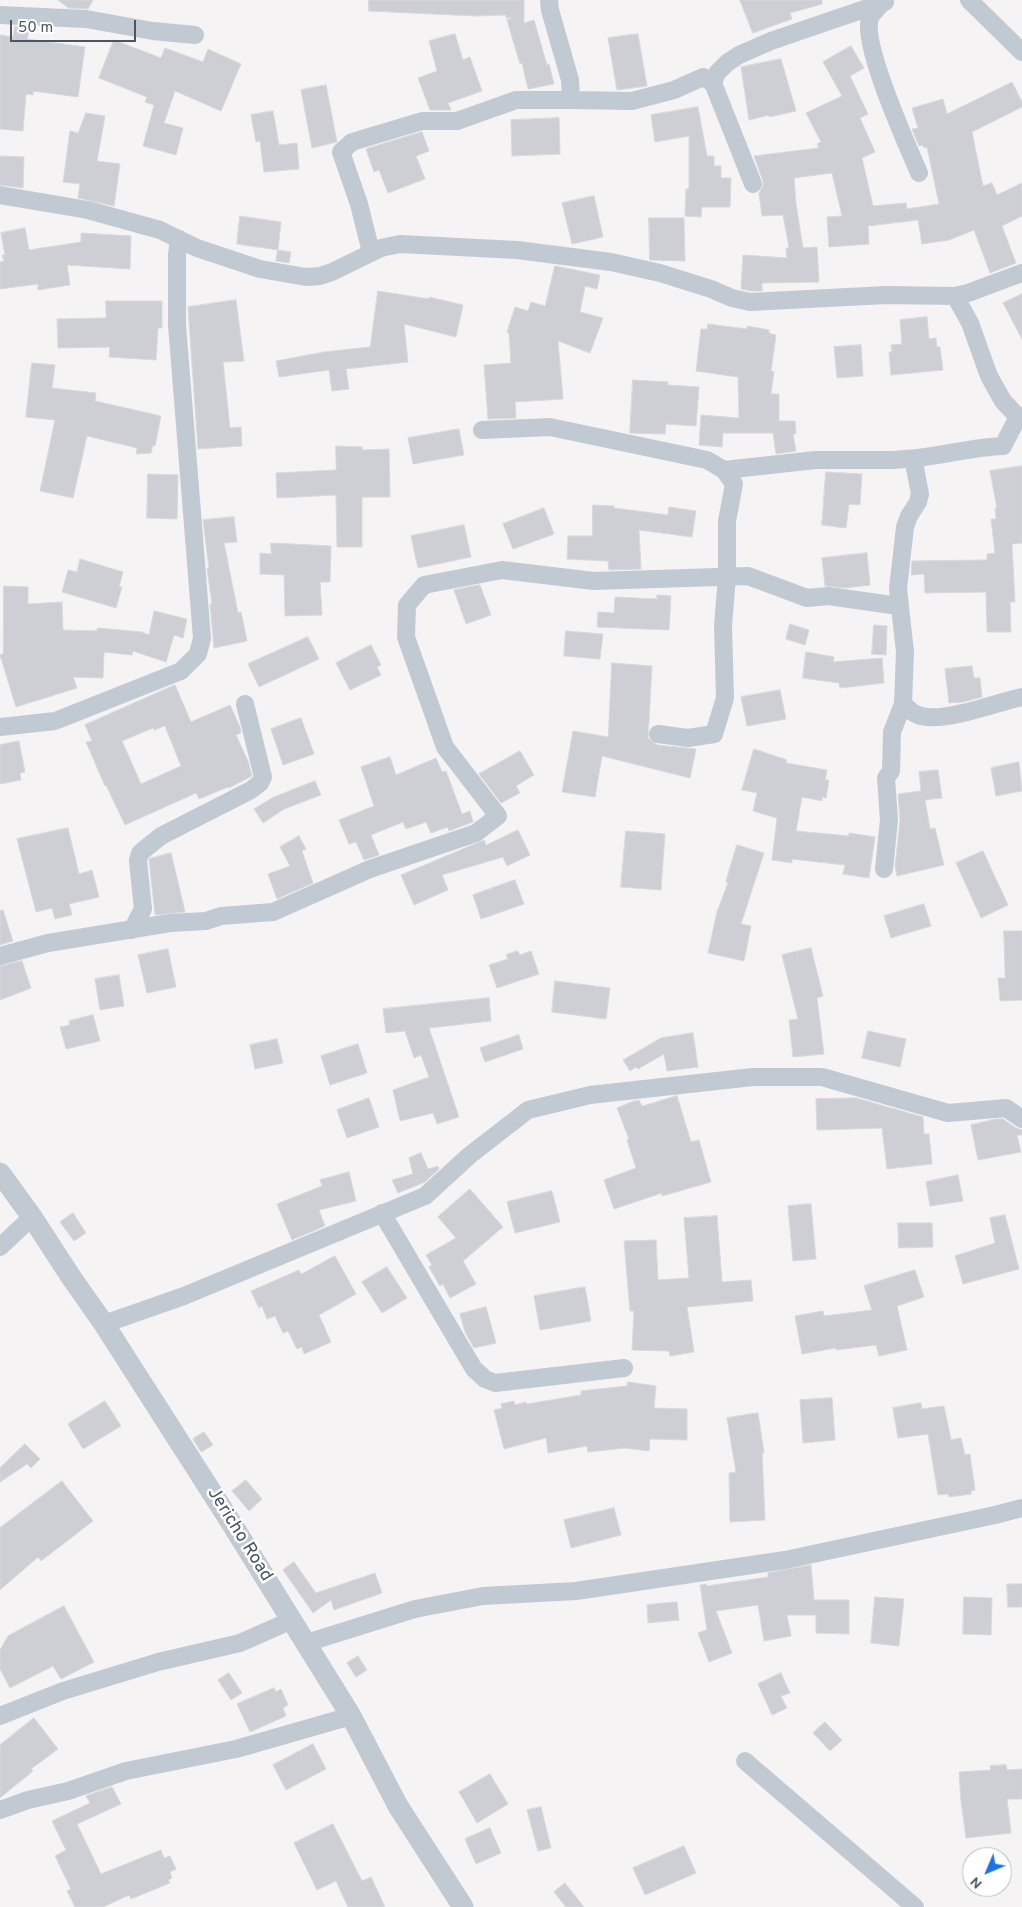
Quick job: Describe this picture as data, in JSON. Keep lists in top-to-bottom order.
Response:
{
  "streets": {
    "street": ["Jericho Road"]
  },
  "scale_bar": "50 m",
  "north": "bottom left"
}
